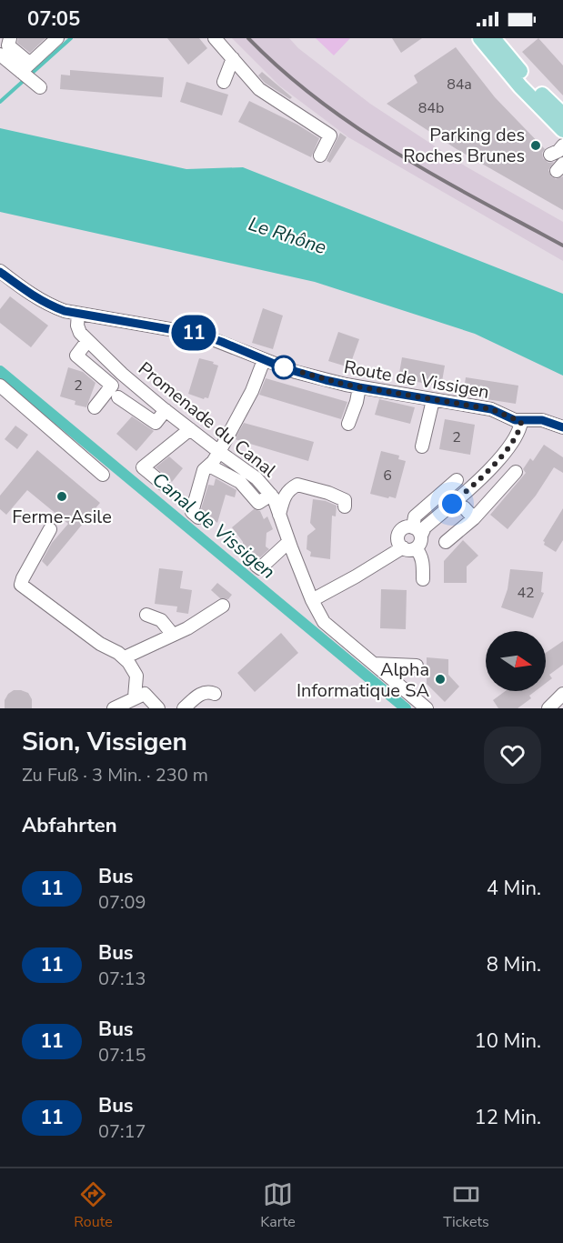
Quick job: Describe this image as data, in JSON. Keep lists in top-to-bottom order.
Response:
{
  "streets": {
    "street": ["Route de Vissigen", "Promenade du Canal"]
  },
  "crossings": [
    ["Route de Vissigen", "Promenade du Canal"]
  ],
  "water": ["Le Rhône", "Canal de Vissigen"],
  "places": ["Parking des Roches Brunes", "Ferme-Asile", "Alpha Informatique SA"],
  "lines": ["bus line 11"],
  "house_numbers": [
    "84a",
    "84b",
    "2",
    "2",
    "6",
    "42"
  ],
  "north": "right",
  "page": {
    "status": "07:05",
    "on_map": "11",
    "heading": [
      ["Sion, Vissigen", "Zu Fuß · 3 Min. · 230 m"],
      "Abfahrten"
    ],
    "list": [
      {
        "mark": "11",
        "name": "Bus",
        "note": "07:09",
        "value": "4 Min."
      },
      {
        "mark": "11",
        "name": "Bus",
        "note": "07:13",
        "value": "8 Min."
      },
      {
        "mark": "11",
        "name": "Bus",
        "note": "07:15",
        "value": "10 Min."
      },
      {
        "mark": "11",
        "name": "Bus",
        "note": "07:17",
        "value": "12 Min."
      }
    ],
    "tabs": ["Route", "Karte", "Tickets"]
  }
}
